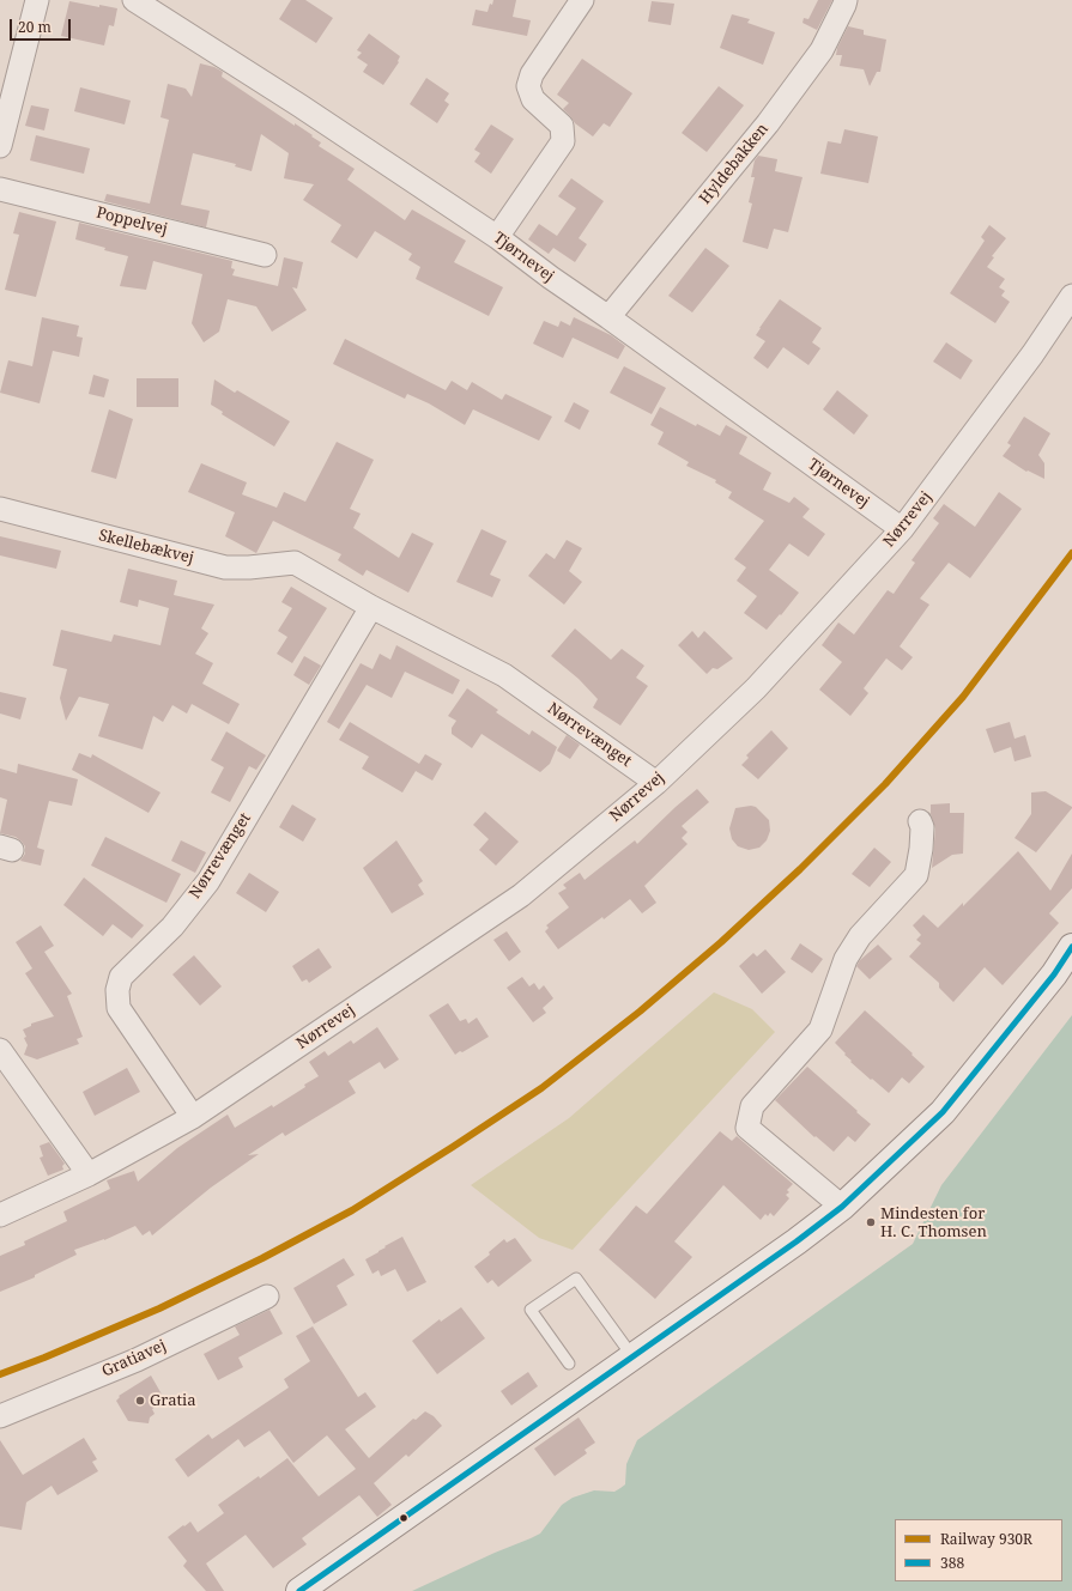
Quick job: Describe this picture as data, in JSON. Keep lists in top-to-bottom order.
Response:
{
  "streets": {
    "street": [
      "Hyldebakken",
      "Poppelvej",
      "Tjørnevej",
      "Nørrevej",
      "Skellebækvej",
      "Nørrevænget",
      "Gratiavej"
    ]
  },
  "crossings": [
    ["Hyldebakken", "Tjørnevej"],
    ["Tjørnevej", "Nørrevej"],
    ["Nørrevej", "Nørrevænget"],
    ["Skellebækvej", "Nørrevænget"]
  ],
  "places": ["Mindesten for H. C. Thomsen", "Gratia"],
  "lines": ["rail line 930R", "transit line 388"],
  "legend": ["Railway 930R", "388"],
  "scale_bar": "20 m"
}
